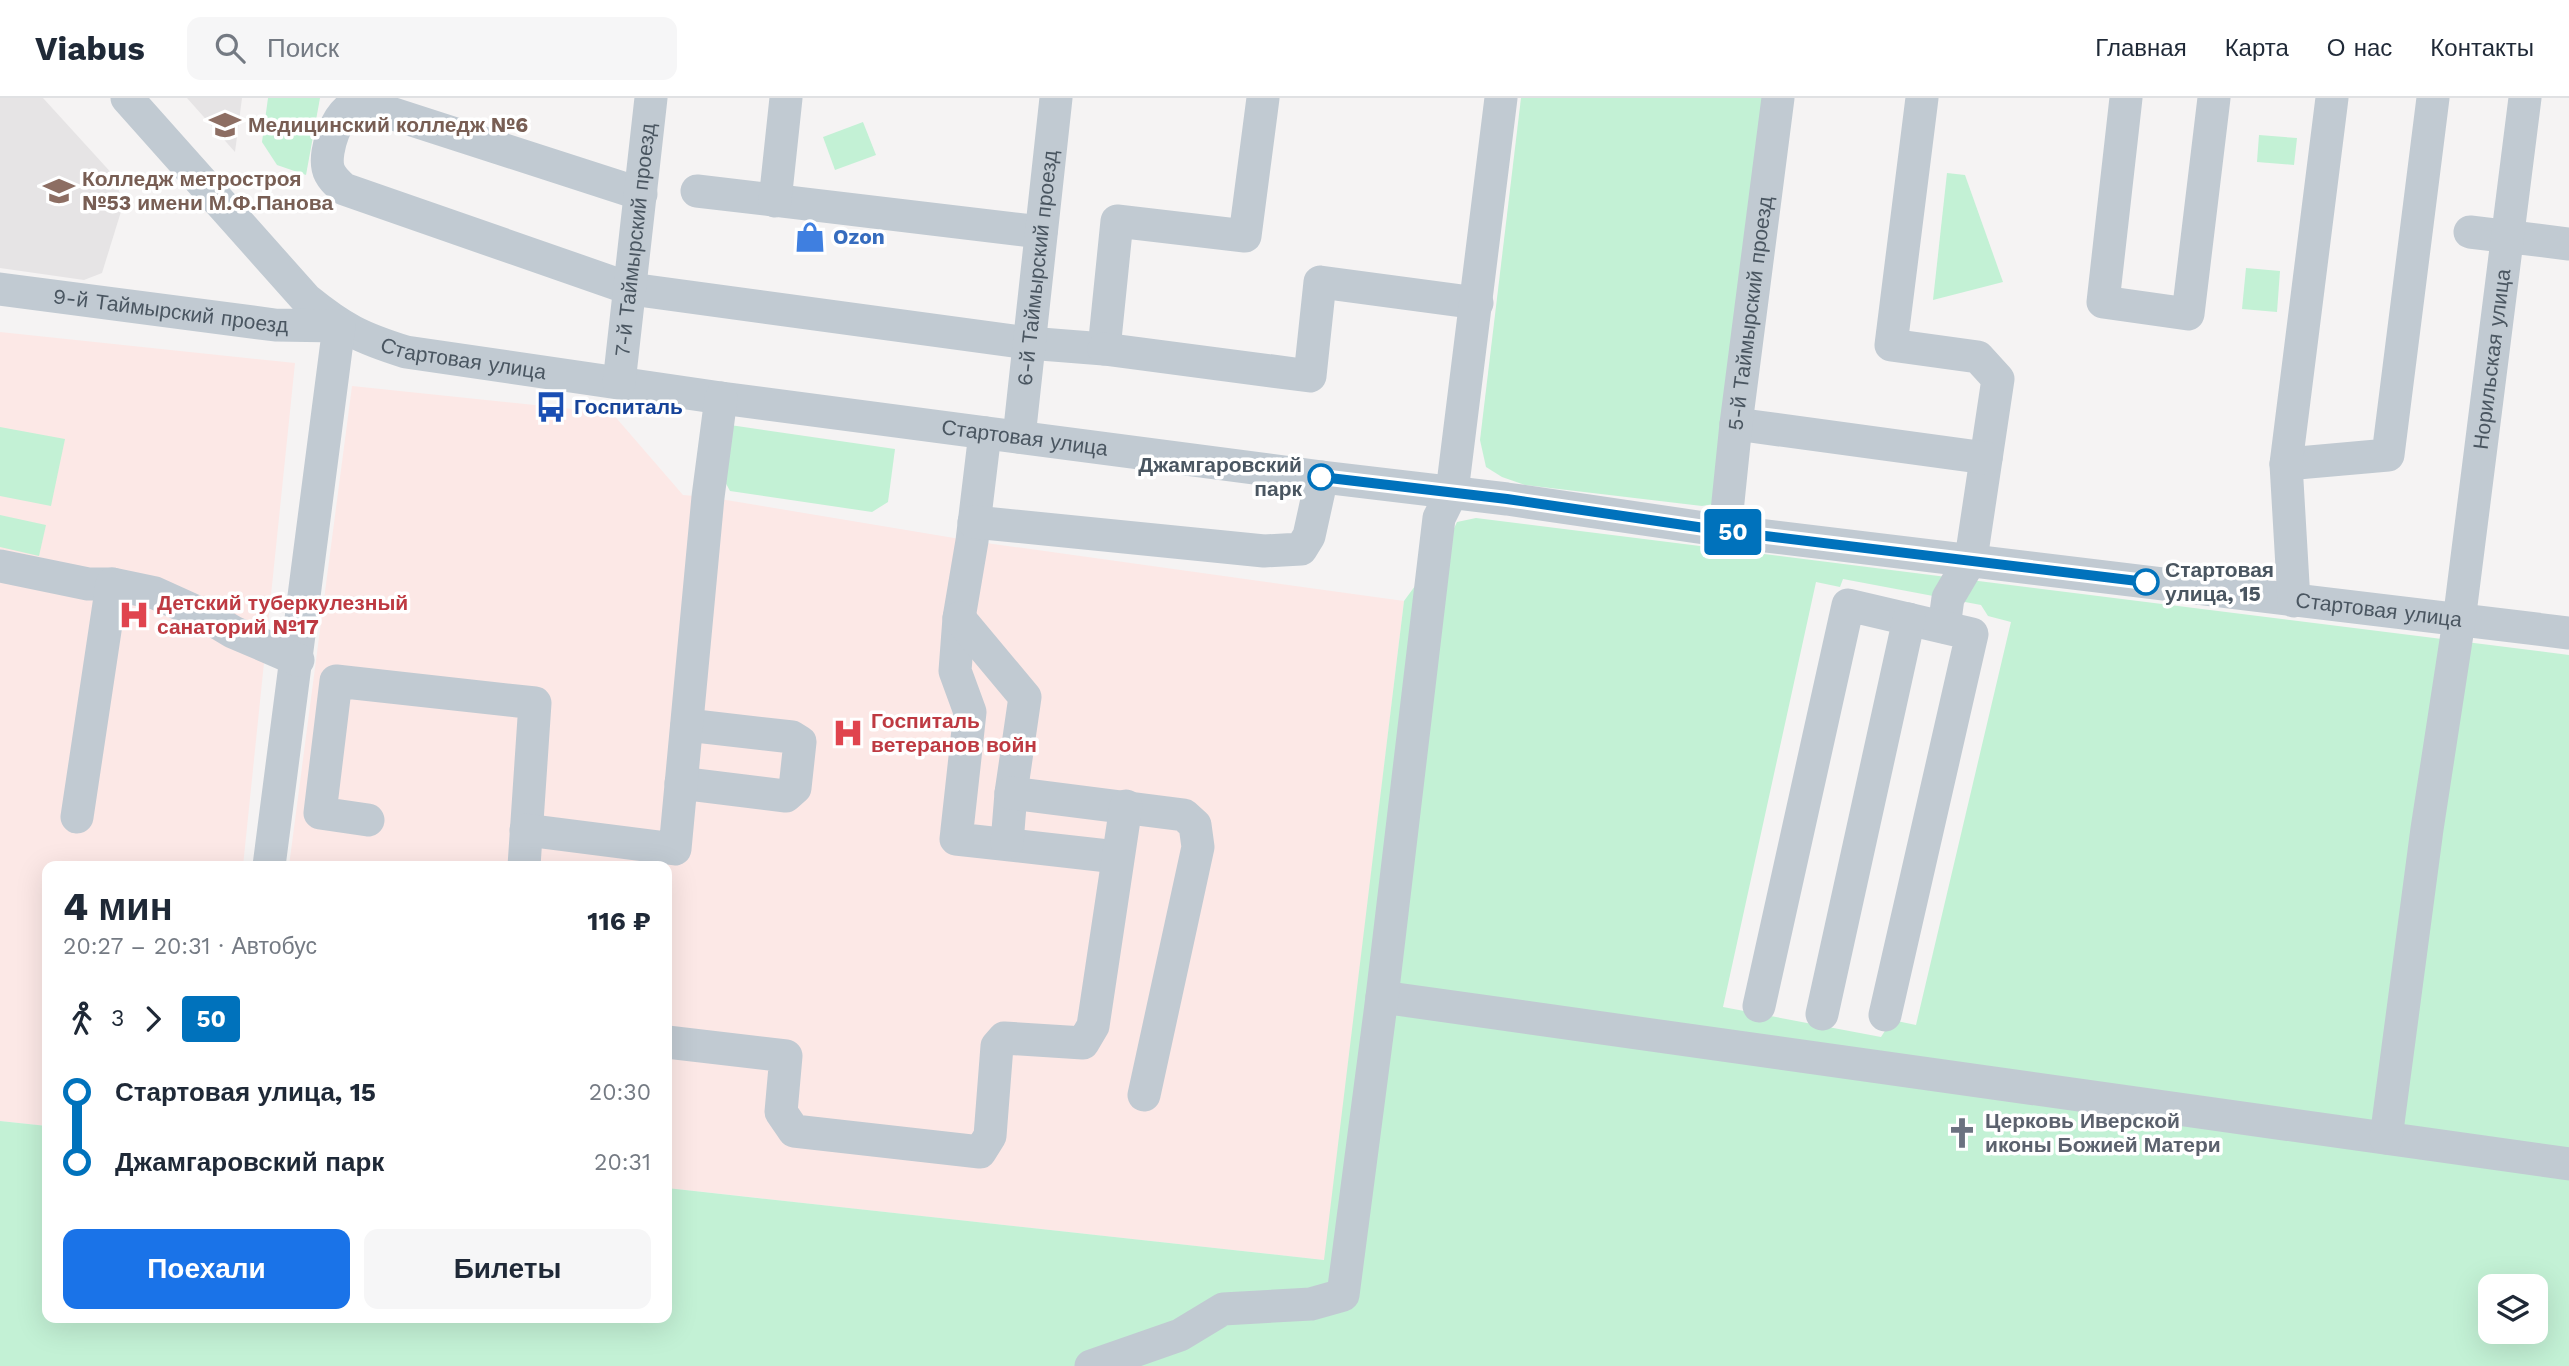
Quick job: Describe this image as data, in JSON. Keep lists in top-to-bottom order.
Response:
{
  "streets": {
    "street": [
      "7-й Таймырский проезд",
      "6-й Таймырский проезд",
      "9-й Таймырский проезд",
      "5-й Таймырский проезд",
      "Стартовая улица",
      "Норильская улица"
    ]
  },
  "crossings": [
    ["7-й Таймырский проезд", "Стартовая улица"],
    ["6-й Таймырский проезд", "Стартовая улица"],
    ["9-й Таймырский проезд", "Стартовая улица"],
    ["5-й Таймырский проезд", "Стартовая улица"],
    ["Стартовая улица", "Норильская улица"]
  ],
  "places": {
    "school or university": ["Медицинский колледж №6", "Колледж метростроя №53 имени М.Ф.Панова"],
    "shop": ["Ozon"],
    "bus stop": ["Госпиталь"],
    "other": ["Джамгаровский парк", "Стартовая улица, 15"],
    "hospital": ["Детский туберкулезный санаторий №17", "Госпиталь ветеранов войн"],
    "church": ["Церковь Иверской иконы Божией Матери"]
  },
  "lines": ["bus line 50"],
  "page": {
    "header": "Viabus",
    "search": "Поиск",
    "nav": [
      "Главная",
      "Карта",
      "О нас",
      "Контакты"
    ],
    "on_map": "50",
    "heading": ["4 мин", "20:27 – 20:31 · Автобус", "116 ₽"],
    "legs": ["3", "50"],
    "list": [
      {
        "name": "Стартовая улица, 15",
        "value": "20:30"
      },
      {
        "name": "Джамгаровский парк",
        "value": "20:31"
      }
    ],
    "buttons": ["Поехали", "Билеты"]
  }
}
